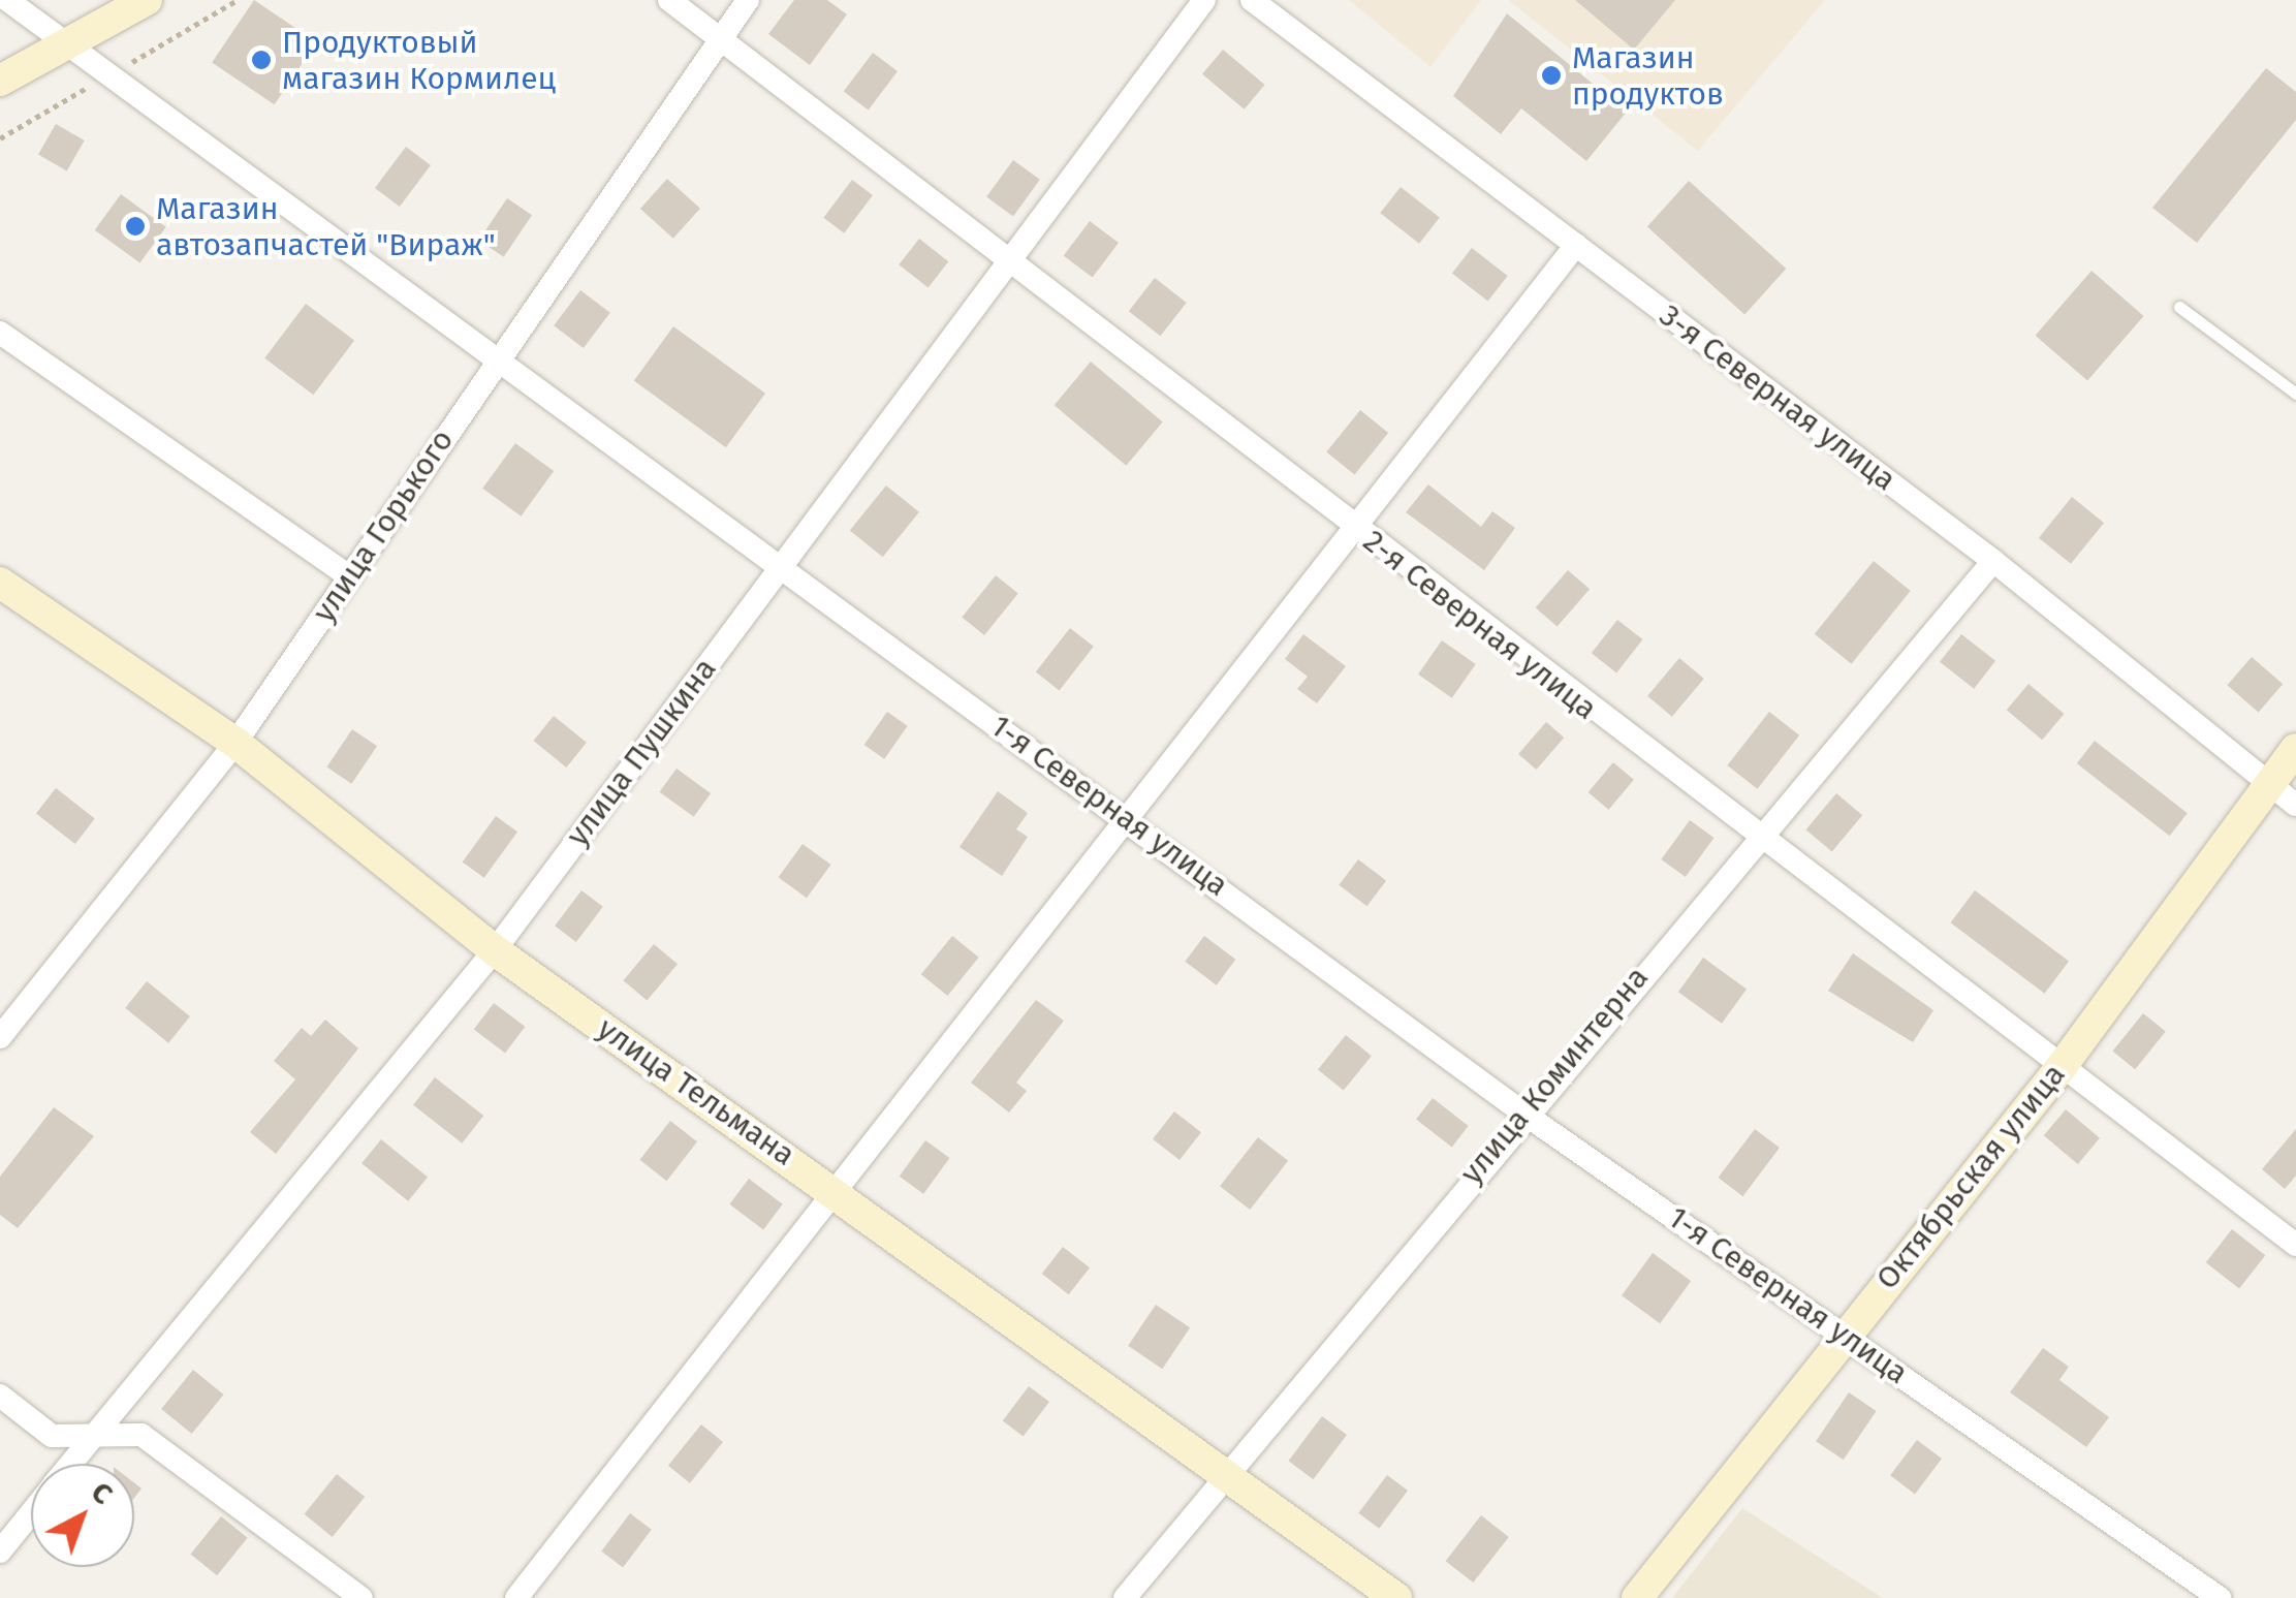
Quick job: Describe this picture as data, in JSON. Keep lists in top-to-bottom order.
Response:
{
  "streets": {
    "street": [
      "3-я Северная улица",
      "улица Горького",
      "2-я Северная улица",
      "улица Пушкина",
      "1-я Северная улица",
      "улица Коминтерна",
      "улица Тельмана",
      "Октябрьская улица"
    ]
  },
  "crossings": [
    ["3-я Северная улица", "улица Коминтерна"],
    ["3-я Северная улица", "Октябрьская улица"],
    ["улица Горького", "2-я Северная улица"],
    ["улица Горького", "1-я Северная улица"],
    ["улица Горького", "улица Тельмана"],
    ["2-я Северная улица", "улица Пушкина"],
    ["2-я Северная улица", "улица Коминтерна"],
    ["2-я Северная улица", "Октябрьская улица"],
    ["улица Пушкина", "1-я Северная улица"],
    ["улица Пушкина", "улица Тельмана"],
    ["1-я Северная улица", "улица Коминтерна"],
    ["1-я Северная улица", "Октябрьская улица"],
    ["улица Коминтерна", "улица Тельмана"]
  ],
  "places": ["Продуктовый магазин Кормилец", "Магазин продуктов", "Магазин автозапчастей \"Вираж\""],
  "north": "top right"
}
